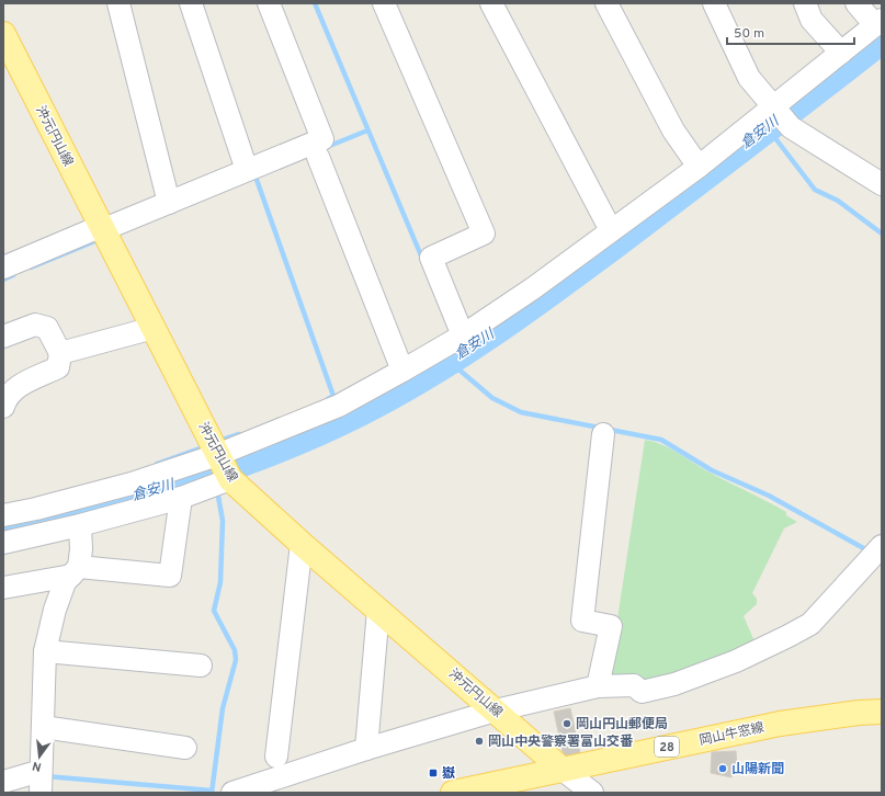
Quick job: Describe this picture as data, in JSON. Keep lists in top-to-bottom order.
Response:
{
  "streets": {
    "main road": ["沖元円山線", "岡山牛窓線", "28"]
  },
  "crossings": [
    ["沖元円山線", "岡山牛窓線"]
  ],
  "water": ["倉安川"],
  "places": {
    "other": ["岡山円山郵便局", "岡山中央警察署富山交番", "山陽新聞"],
    "transit": ["嶽"]
  },
  "scale_bar": "50 m",
  "north": "bottom"
}
